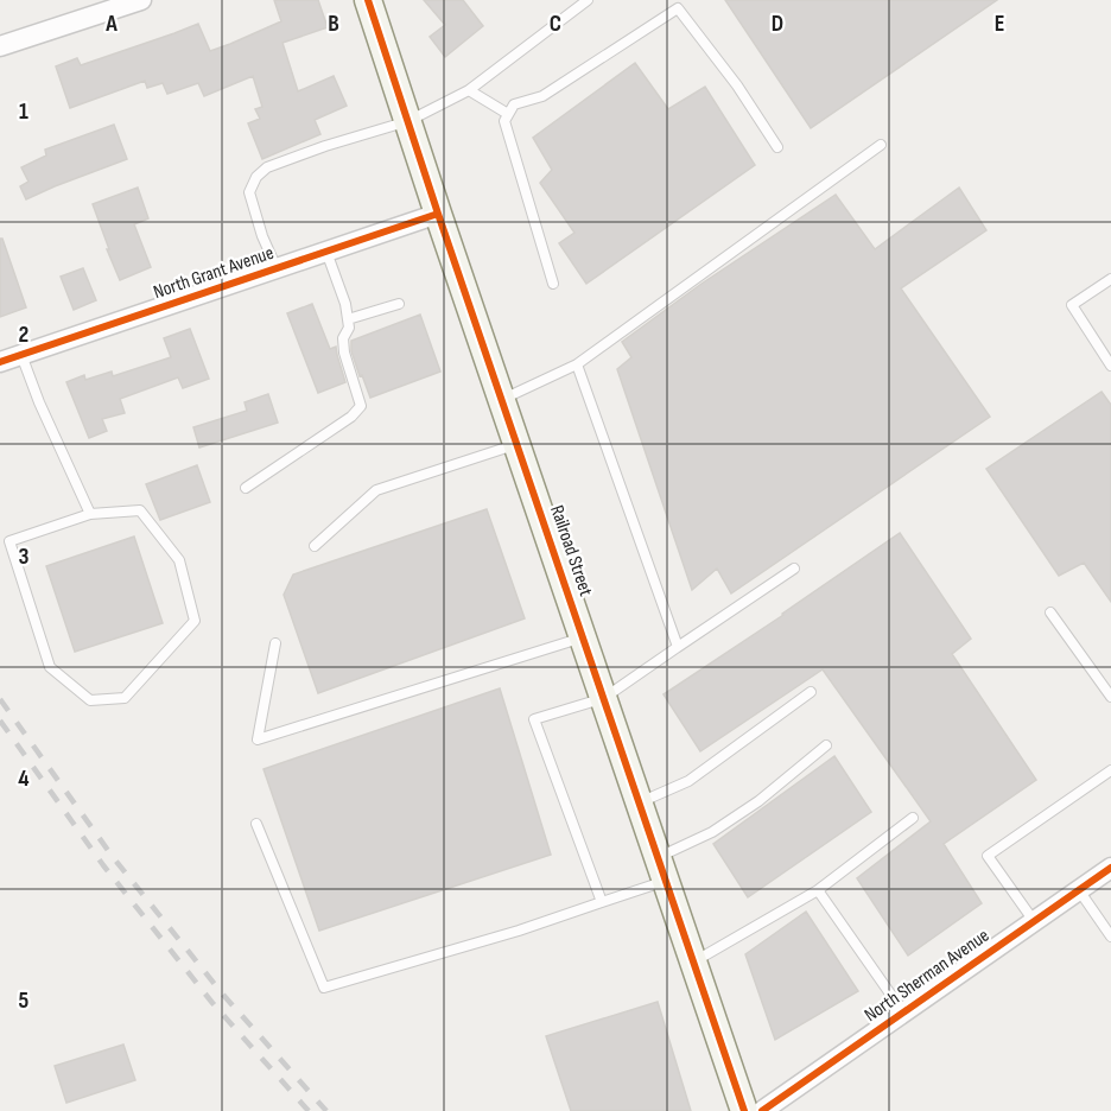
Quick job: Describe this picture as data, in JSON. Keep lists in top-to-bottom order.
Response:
{
  "streets": {
    "main road": ["Railroad Street"],
    "street": ["North Grant Avenue", "North Sherman Avenue"]
  },
  "crossings": [
    ["North Grant Avenue", "Railroad Street"]
  ],
  "grid": {
    "columns": [
      "A",
      "B",
      "C",
      "D",
      "E"
    ],
    "rows": [
      "1",
      "2",
      "3",
      "4",
      "5"
    ]
  }
}
